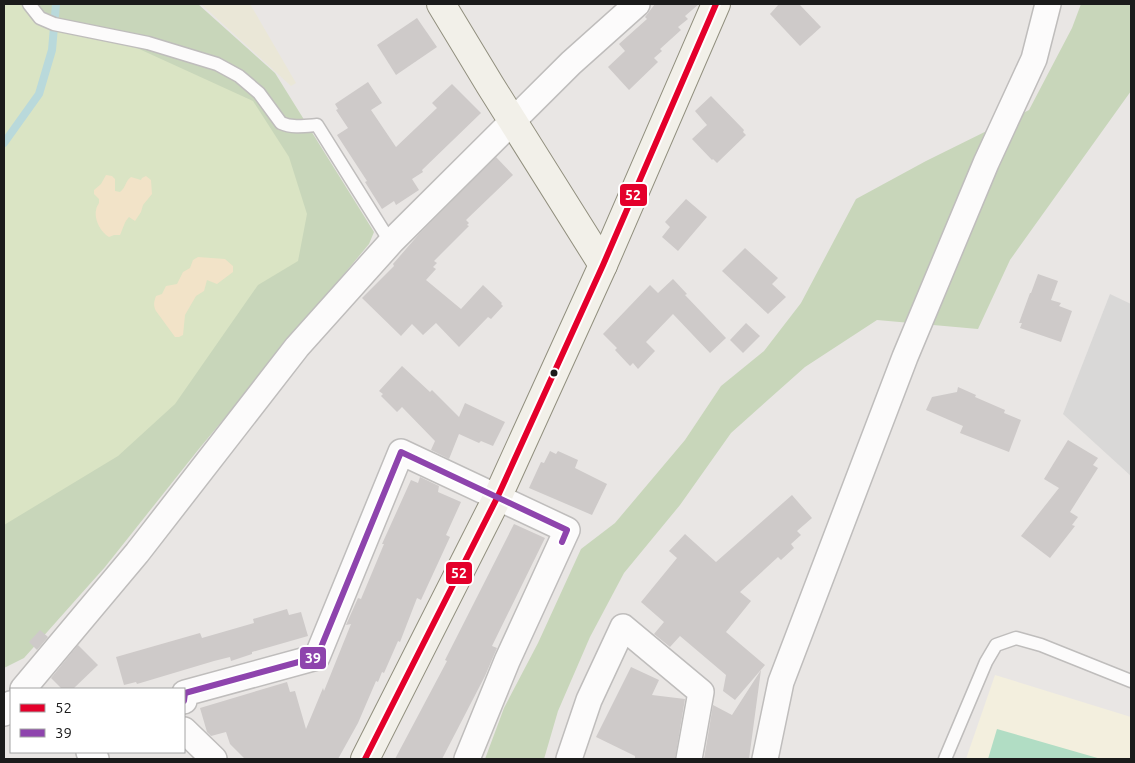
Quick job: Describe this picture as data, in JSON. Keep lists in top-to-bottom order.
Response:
{
  "lines": ["transit line 52", "transit line 39"],
  "legend": ["52", "39"]
}
